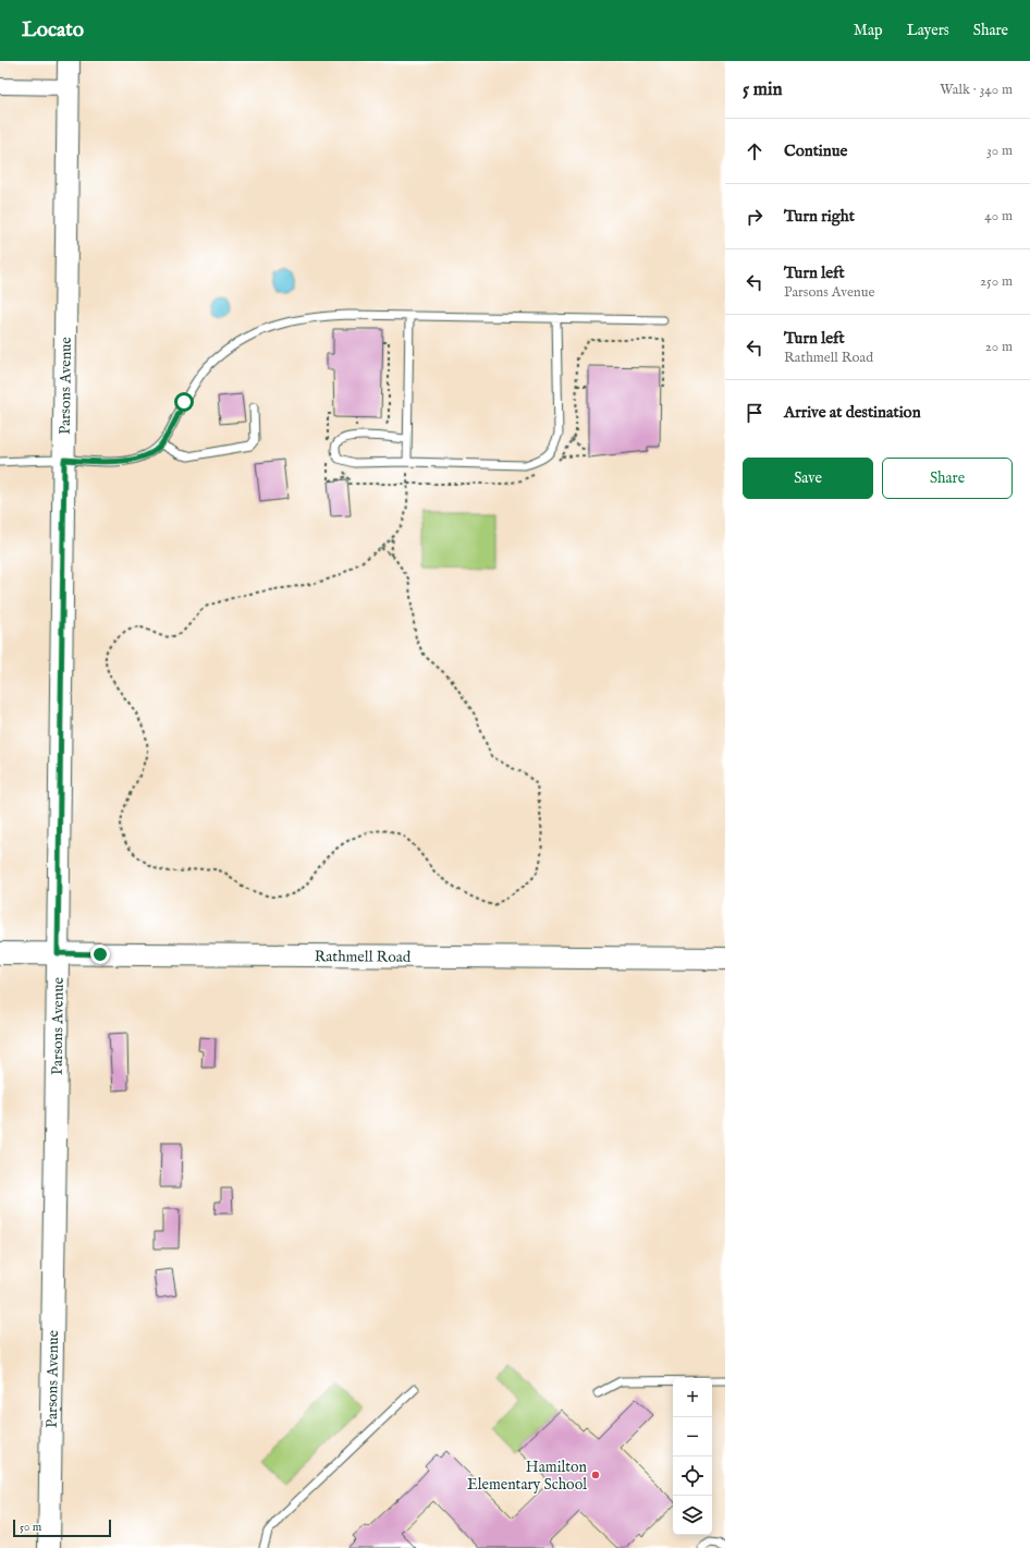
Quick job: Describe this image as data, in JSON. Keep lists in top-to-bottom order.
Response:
{
  "streets": {
    "street": ["Parsons Avenue", "Rathmell Road"]
  },
  "crossings": [
    ["Parsons Avenue", "Rathmell Road"]
  ],
  "places": ["Hamilton Elementary School"],
  "scale_bar": "50 m",
  "page": {
    "header": "Locato",
    "nav": ["Map", "Layers", "Share"],
    "heading": ["5 min", "Walk · 340 m"],
    "list": [
      ["Continue", "30 m"],
      ["Turn right", "40 m"],
      ["Turn left", "Parsons Avenue", "250 m"],
      ["Turn left", "Rathmell Road", "20 m"],
      "Arrive at destination"
    ],
    "buttons": ["Save", "Share"],
    "map_buttons": ["+", "−"],
    "scale": "50 m"
  }
}
